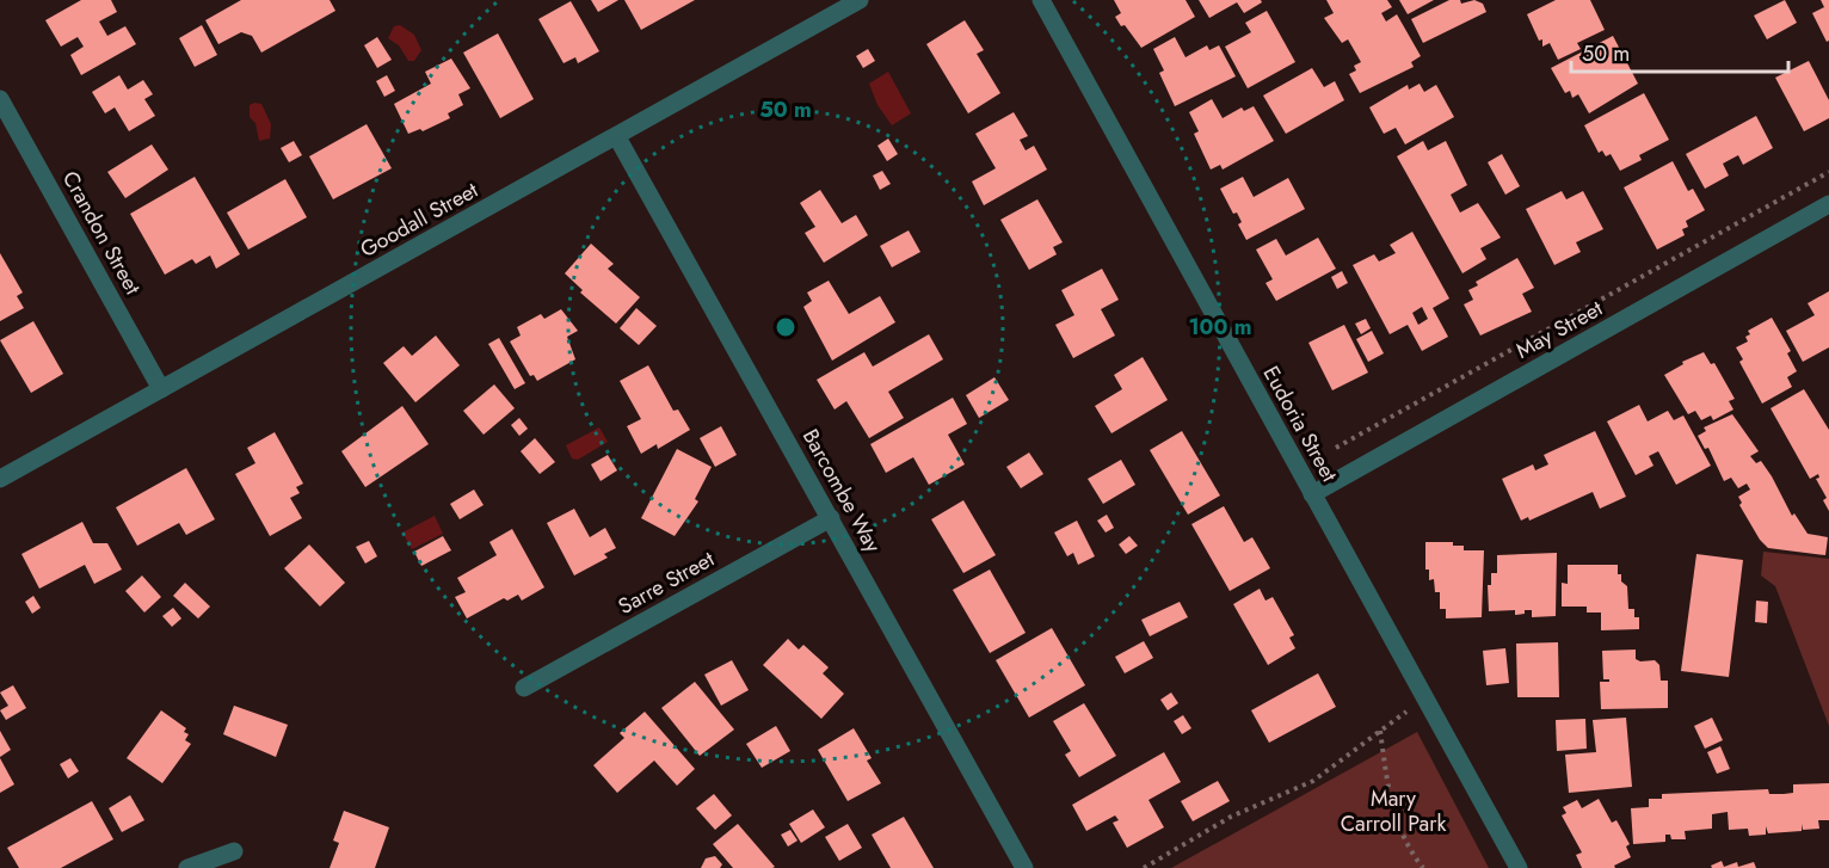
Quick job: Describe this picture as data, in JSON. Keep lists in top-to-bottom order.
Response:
{
  "streets": {
    "street": [
      "Goodall Street",
      "Crandon Street",
      "May Street",
      "Eudoria Street",
      "Barcombe Way",
      "Sarre Street"
    ]
  },
  "crossings": [
    ["Goodall Street", "Crandon Street"],
    ["Goodall Street", "Barcombe Way"],
    ["May Street", "Eudoria Street"],
    ["Barcombe Way", "Sarre Street"]
  ],
  "parks": ["Mary Carroll Park"],
  "scale_bar": "50 m",
  "rings": ["50 m", "100 m"]
}
